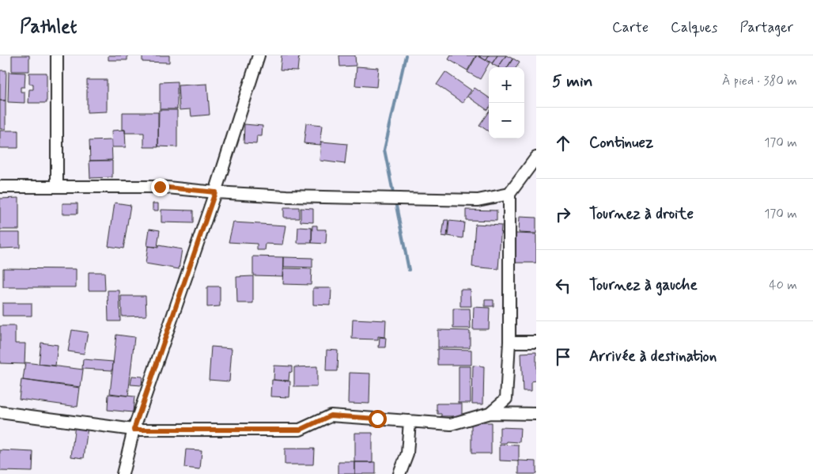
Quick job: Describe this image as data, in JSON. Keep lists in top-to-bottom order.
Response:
{
  "page": {
    "header": "Pathlet",
    "nav": ["Carte", "Calques", "Partager"],
    "heading": ["5 min", "À pied · 380 m"],
    "map_buttons": ["+", "−"],
    "list": [
      ["Continuez", "170 m"],
      ["Tournez à droite", "170 m"],
      ["Tournez à gauche", "40 m"],
      "Arrivée à destination"
    ]
  }
}
